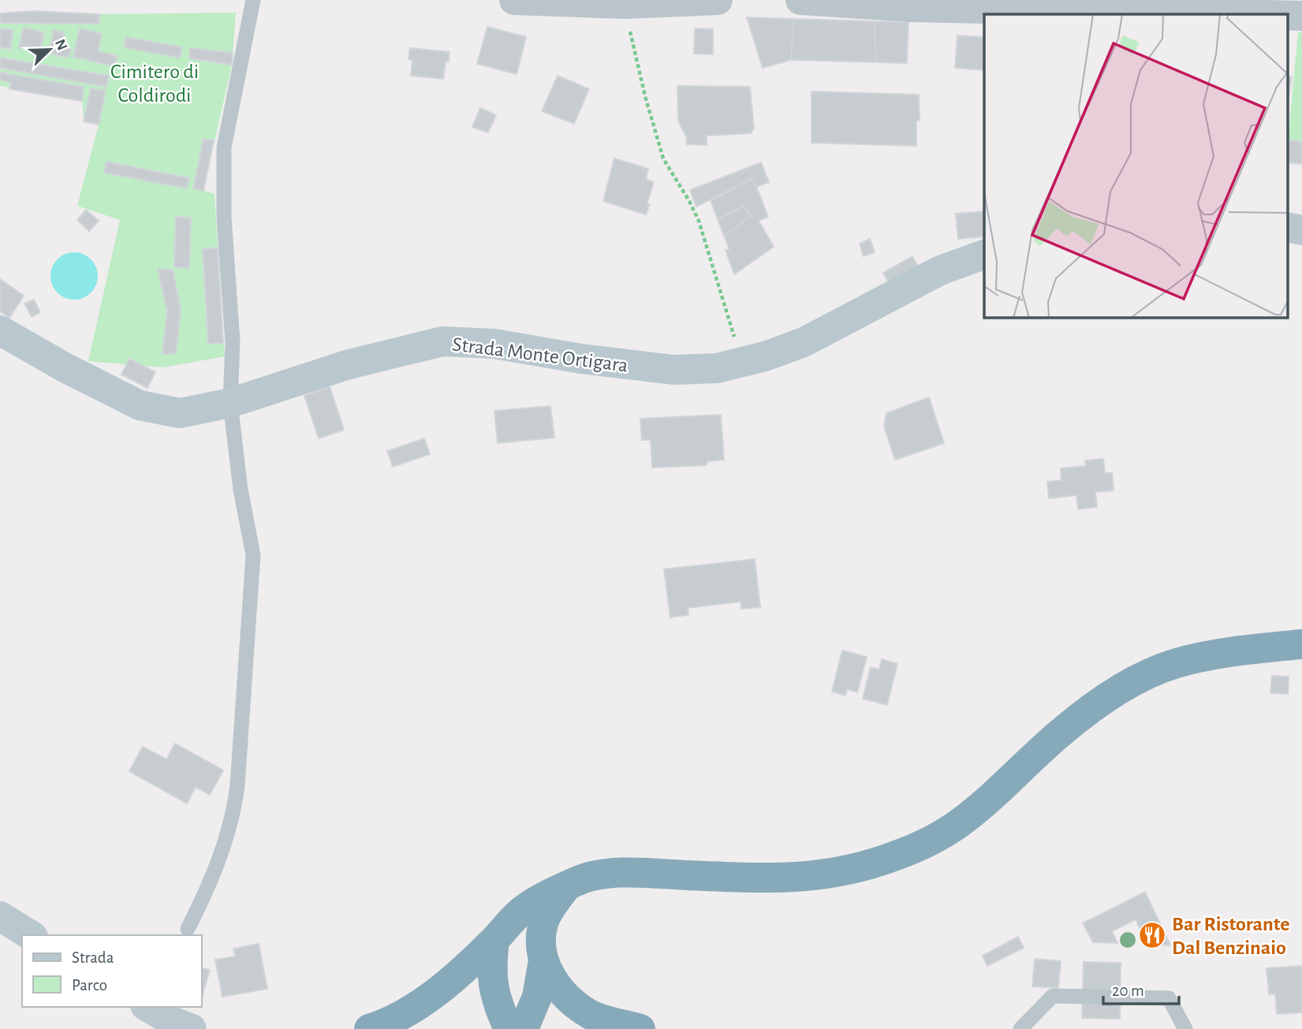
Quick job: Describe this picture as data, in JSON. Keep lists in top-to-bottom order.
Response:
{
  "streets": {
    "main road": ["Strada Monte Ortigara"]
  },
  "parks": ["Cimitero di Coldirodi"],
  "places": {
    "restaurant": ["Bar Ristorante Dal Benzinaio"]
  },
  "legend": ["Strada", "Parco"],
  "scale_bar": "20 m",
  "north": "top right"
}
